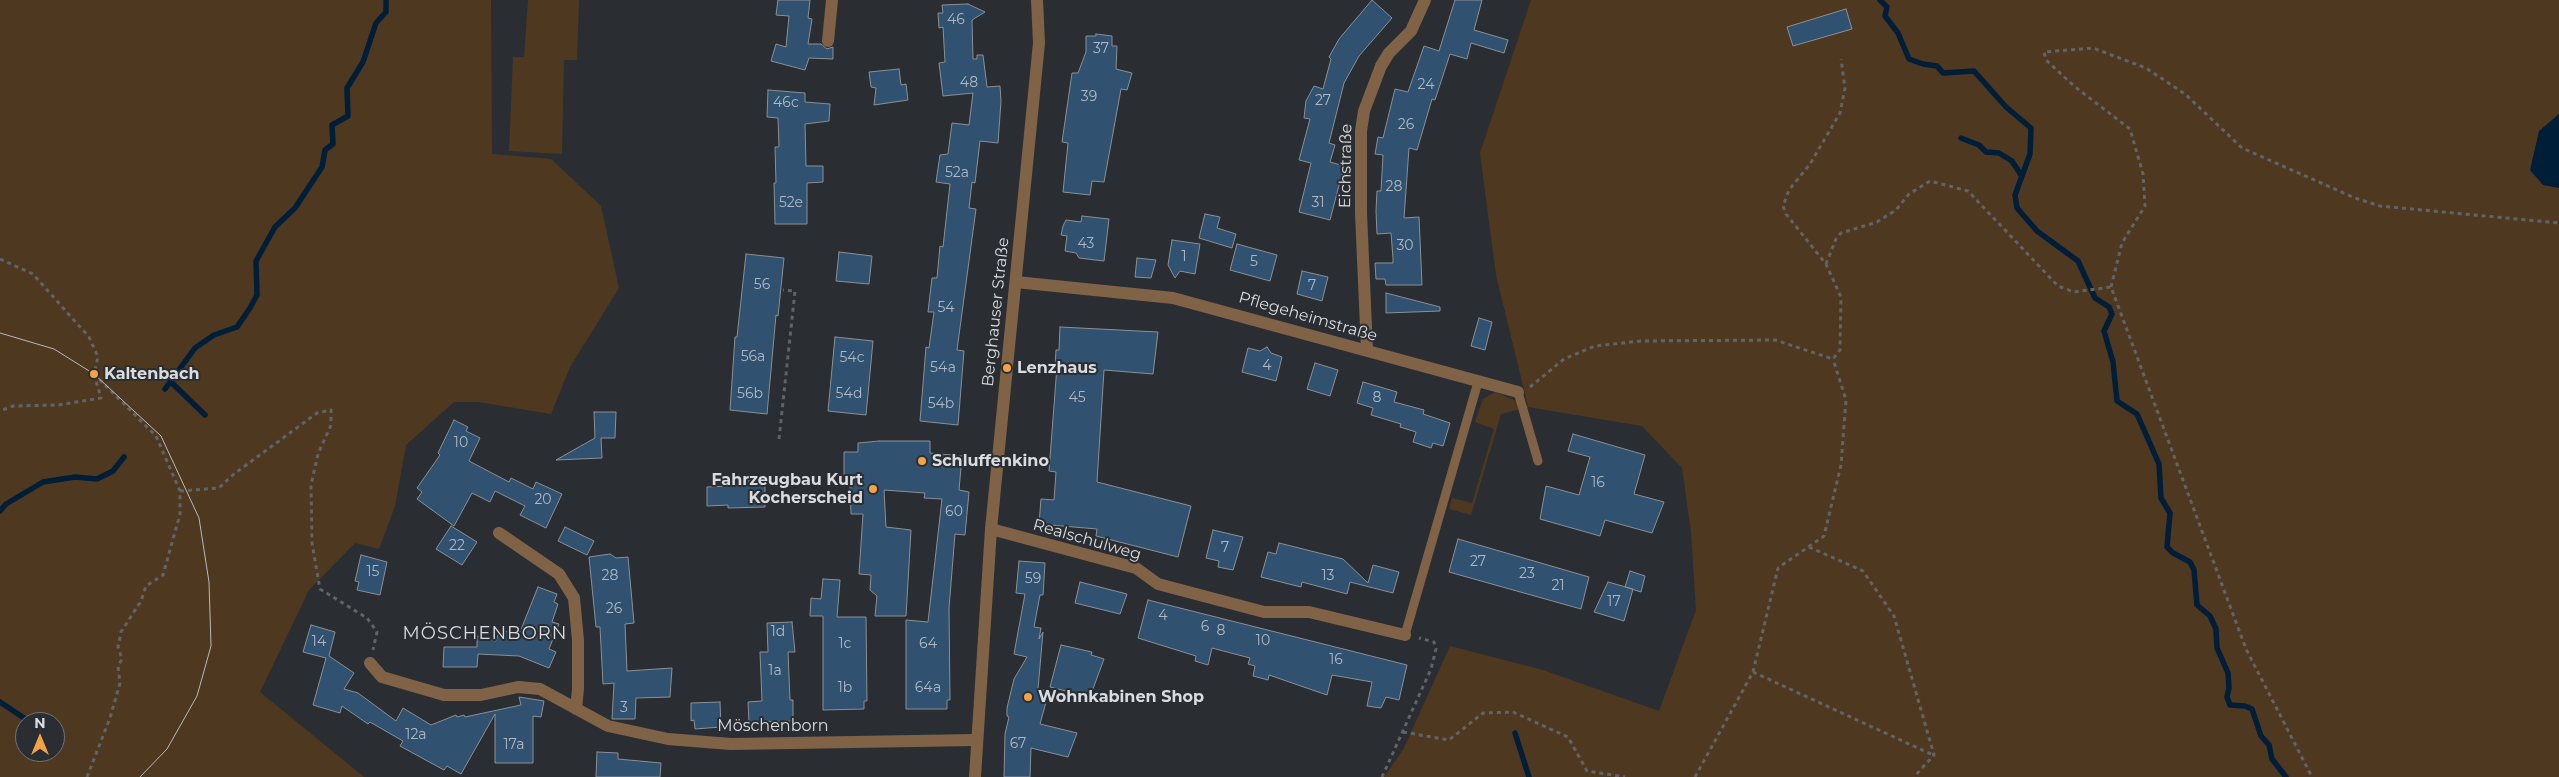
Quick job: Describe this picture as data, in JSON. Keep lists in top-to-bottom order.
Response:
{
  "streets": {
    "street": [
      "Eichstraße",
      "Berghauser Straße",
      "Pflegeheimstraße",
      "Realschulweg",
      "Möschenborn"
    ]
  },
  "crossings": [
    ["Eichstraße", "Pflegeheimstraße"],
    ["Berghauser Straße", "Pflegeheimstraße"],
    ["Berghauser Straße", "Realschulweg"],
    ["Berghauser Straße", "Möschenborn"]
  ],
  "districts": ["MÖSCHENBORN"],
  "places": [
    "Lenzhaus",
    "Kaltenbach",
    "Schluffenkino",
    "Fahrzeugbau Kurt Kocherscheid",
    "Wohnkabinen Shop"
  ],
  "house_numbers": [
    "46",
    "37",
    "48",
    "24",
    "39",
    "27",
    "46c",
    "26",
    "52a",
    "28",
    "52e",
    "31",
    "43",
    "30",
    "1",
    "5",
    "56",
    "7",
    "54",
    "56a",
    "54c",
    "4",
    "54a",
    "56b",
    "54d",
    "45",
    "8",
    "54b",
    "10",
    "16",
    "20",
    "60",
    "22",
    "7",
    "27",
    "15",
    "23",
    "28",
    "13",
    "59",
    "21",
    "17",
    "26",
    "4",
    "6",
    "8",
    "1d",
    "10",
    "14",
    "1c",
    "64",
    "16",
    "1a",
    "1b",
    "64a",
    "3",
    "12a",
    "67",
    "17a"
  ],
  "north": "top"
}
